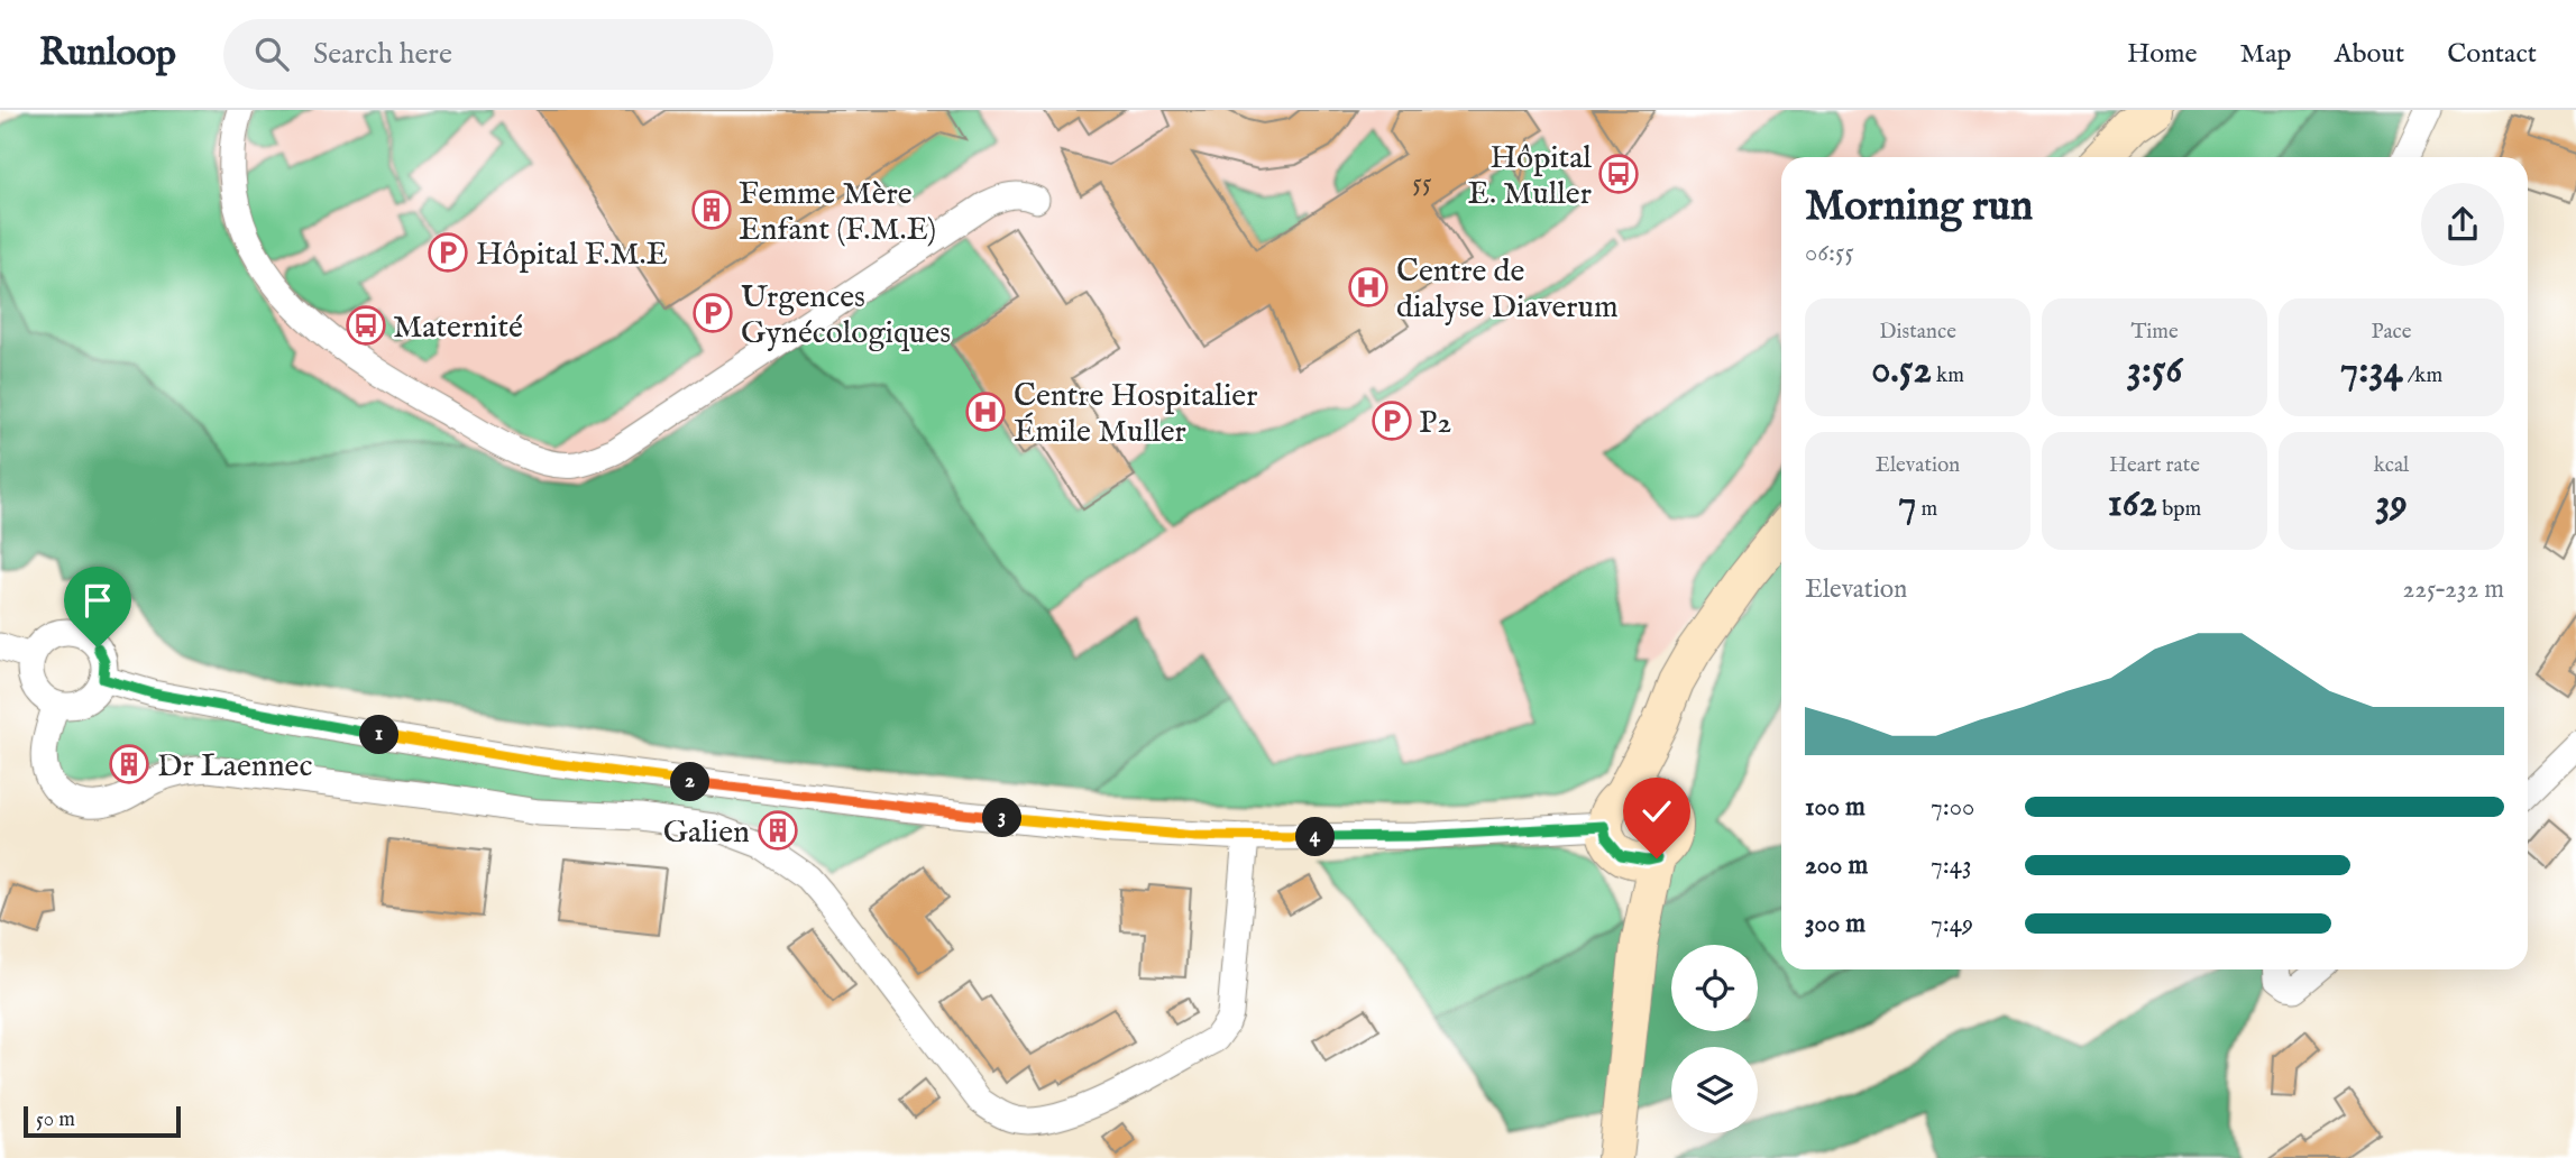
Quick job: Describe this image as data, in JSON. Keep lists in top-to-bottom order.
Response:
{
  "places": {
    "bus stop": ["Hôpital E. Muller", "Maternité"],
    "building": ["Femme Mère Enfant (F.M.E)", "Dr Laennec", "Galien"],
    "parking": ["Hôpital F.M.E", "Urgences Gynécologiques", "P2"],
    "hospital": ["Centre de dialyse Diaverum", "Centre Hospitalier Émile Muller"]
  },
  "house_numbers": ["55"],
  "scale_bar": "50 m",
  "page": {
    "header": "Runloop",
    "search": "Search here",
    "nav": [
      "Home",
      "Map",
      "About",
      "Contact"
    ],
    "heading": ["Morning run", "06:55"],
    "stats": [
      ["Distance", "0.52 km"],
      ["Time", "3:56"],
      ["Pace", "7:34 /km"],
      ["Elevation", "7 m"],
      ["Heart rate", "162 bpm"],
      ["kcal", "39"]
    ],
    "chart": ["Elevation", "225–232 m"],
    "pins": [
      "1",
      "2",
      "3",
      "4"
    ],
    "list": [
      {
        "name": "100 m",
        "note": "7:00"
      },
      {
        "name": "200 m",
        "note": "7:43"
      },
      {
        "name": "300 m",
        "note": "7:49"
      }
    ],
    "scale": "50 m"
  }
}
